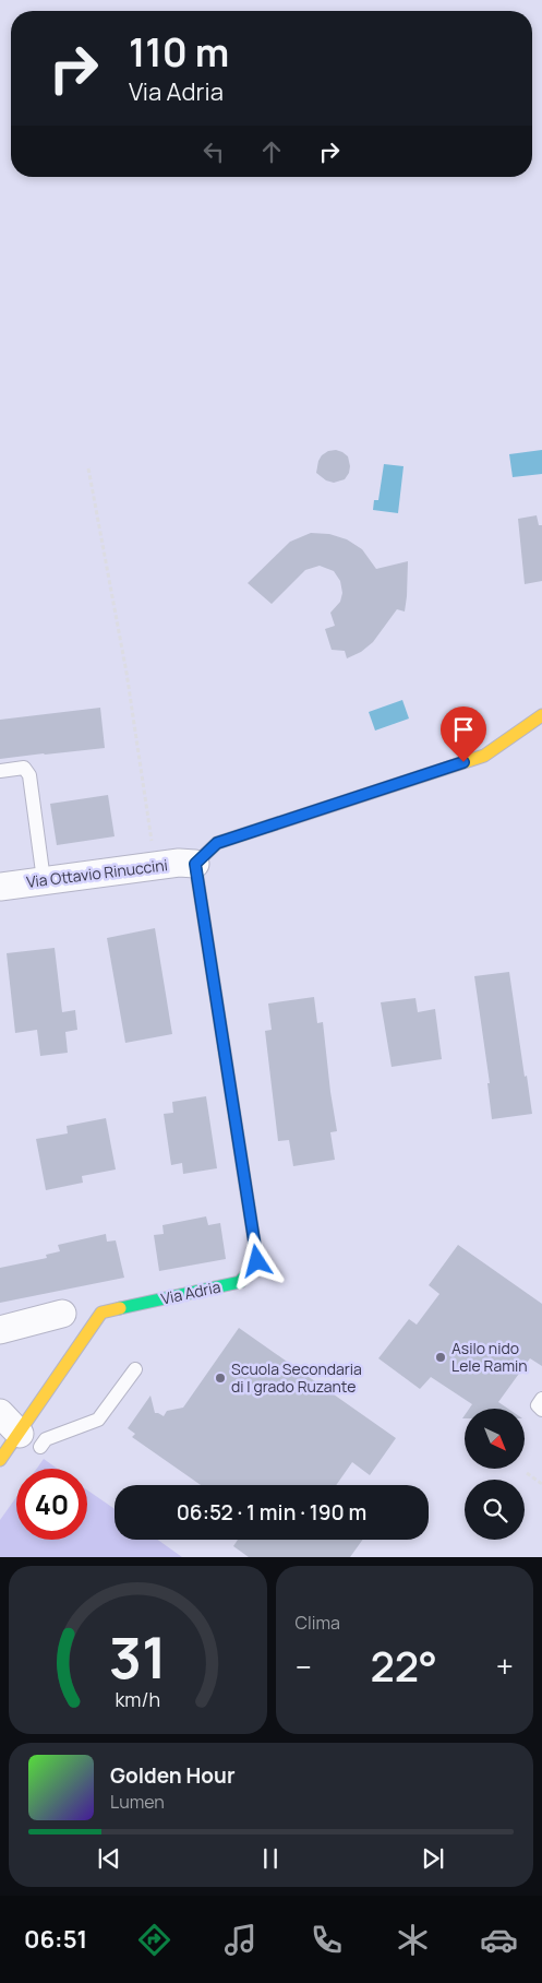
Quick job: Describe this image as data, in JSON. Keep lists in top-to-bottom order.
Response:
{
  "streets": {
    "street": ["Via Ottavio Rinuccini", "Via Adria"]
  },
  "crossings": [
    ["Via Ottavio Rinuccini", "Via Adria"]
  ],
  "places": ["Asilo nido Lele Ramin", "Scuola Secondaria di I grado Ruzante"],
  "north": "bottom right",
  "page": {
    "turn": ["110 m", "Via Adria"],
    "limit": "40",
    "trip": "06:52 · 1 min · 190 m",
    "tile": "Clima",
    "heat": ["−", "22°", "+"],
    "song": ["Golden Hour", "Lumen"],
    "tabs": "06:51",
    "gauge": ["31", "km/h"]
  }
}
